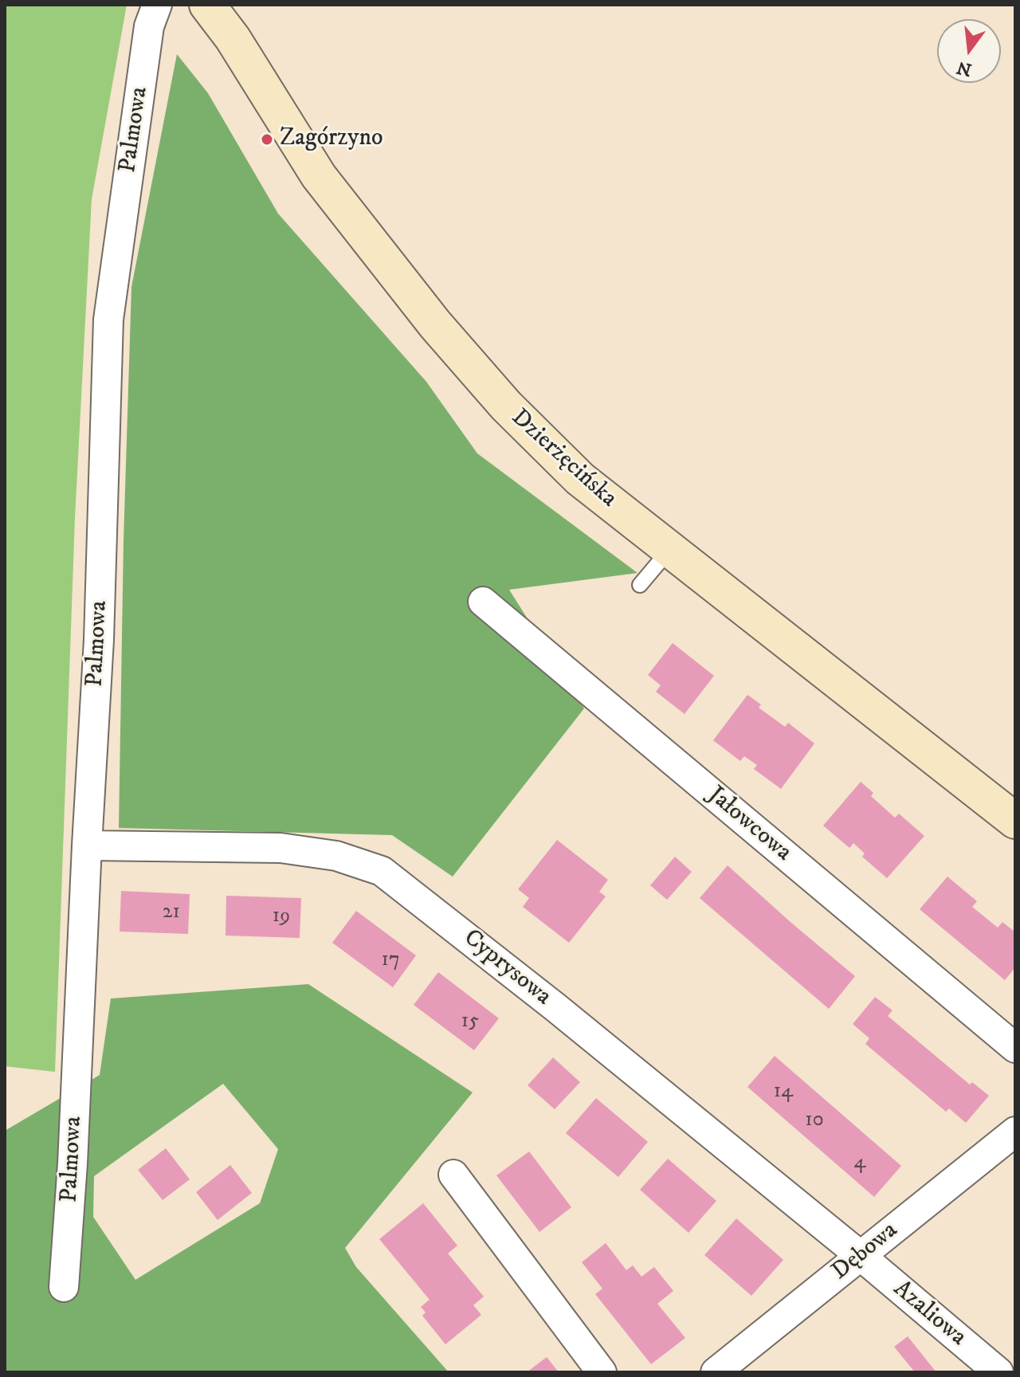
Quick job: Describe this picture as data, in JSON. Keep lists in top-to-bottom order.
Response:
{
  "streets": {
    "street": [
      "Palmowa",
      "Dzierżęcińska",
      "Jałowcowa",
      "Cyprysowa",
      "Dębowa",
      "Azaliowa"
    ]
  },
  "crossings": [
    ["Palmowa", "Cyprysowa"],
    ["Cyprysowa", "Dębowa"],
    ["Cyprysowa", "Azaliowa"],
    ["Dębowa", "Azaliowa"]
  ],
  "places": ["Zagórzyno"],
  "house_numbers": [
    "21",
    "19",
    "17",
    "15",
    "14",
    "10",
    "4"
  ],
  "north": "bottom"
}
